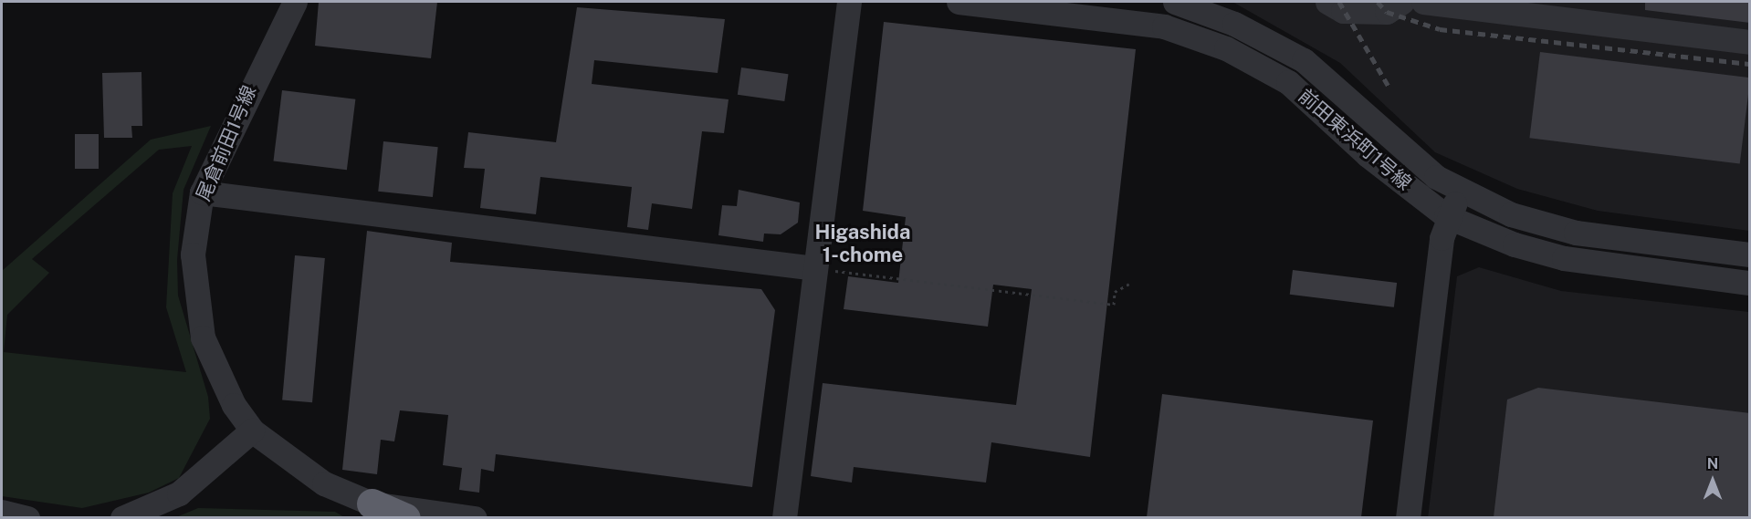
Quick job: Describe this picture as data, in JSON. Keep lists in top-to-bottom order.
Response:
{
  "streets": {
    "street": ["前田東浜町1号線", "尾倉前田1号線"]
  },
  "districts": ["Higashida 1-chome"],
  "north": "top"
}
